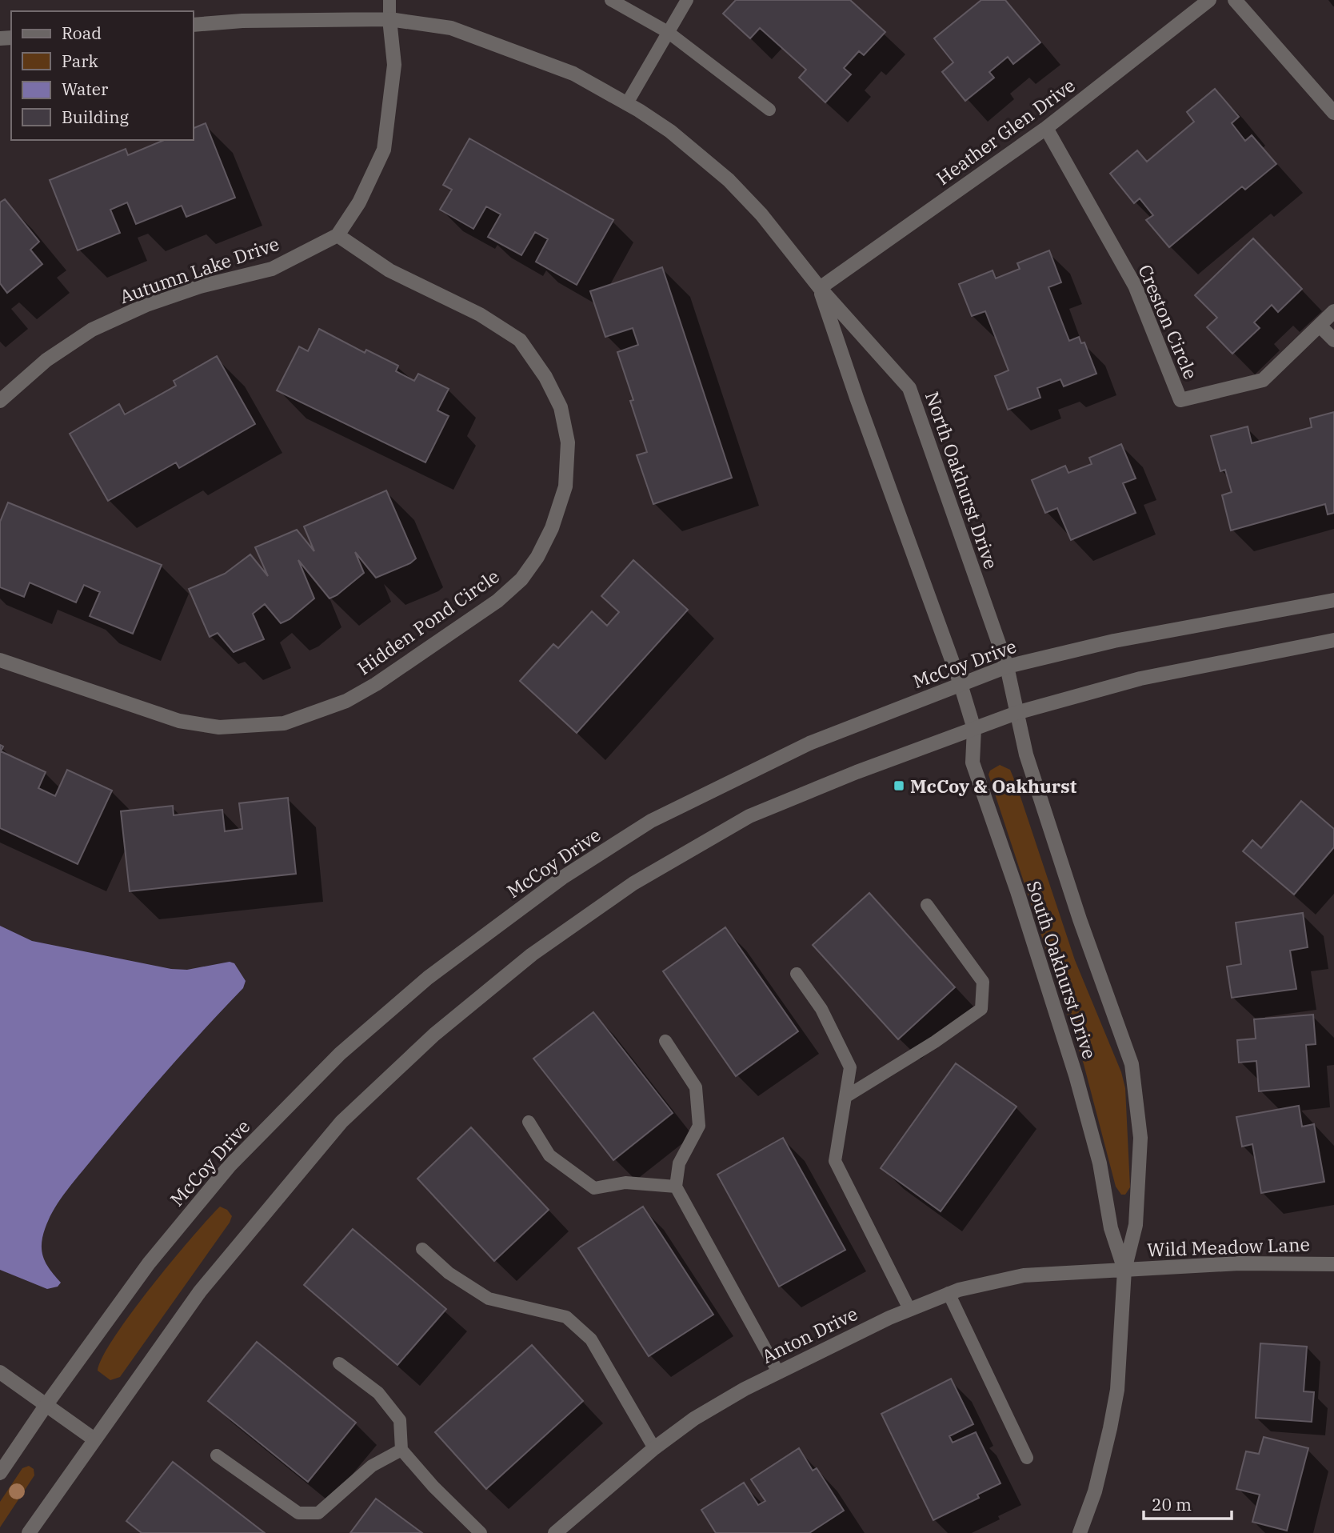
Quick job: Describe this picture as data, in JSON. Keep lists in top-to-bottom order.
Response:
{
  "streets": {
    "street": [
      "Heather Glen Drive",
      "Autumn Lake Drive",
      "Creston Circle",
      "North Oakhurst Drive",
      "Hidden Pond Circle",
      "McCoy Drive",
      "South Oakhurst Drive",
      "Wild Meadow Lane",
      "Anton Drive"
    ]
  },
  "crossings": [
    ["Heather Glen Drive", "Creston Circle"],
    ["Heather Glen Drive", "North Oakhurst Drive"],
    ["Autumn Lake Drive", "Hidden Pond Circle"],
    ["North Oakhurst Drive", "McCoy Drive"],
    ["North Oakhurst Drive", "South Oakhurst Drive"],
    ["McCoy Drive", "South Oakhurst Drive"],
    ["South Oakhurst Drive", "Wild Meadow Lane"],
    ["South Oakhurst Drive", "Anton Drive"],
    ["Wild Meadow Lane", "Anton Drive"]
  ],
  "places": {
    "transit": ["McCoy & Oakhurst"]
  },
  "legend": [
    "Road",
    "Park",
    "Water",
    "Building"
  ],
  "scale_bar": "20 m"
}
